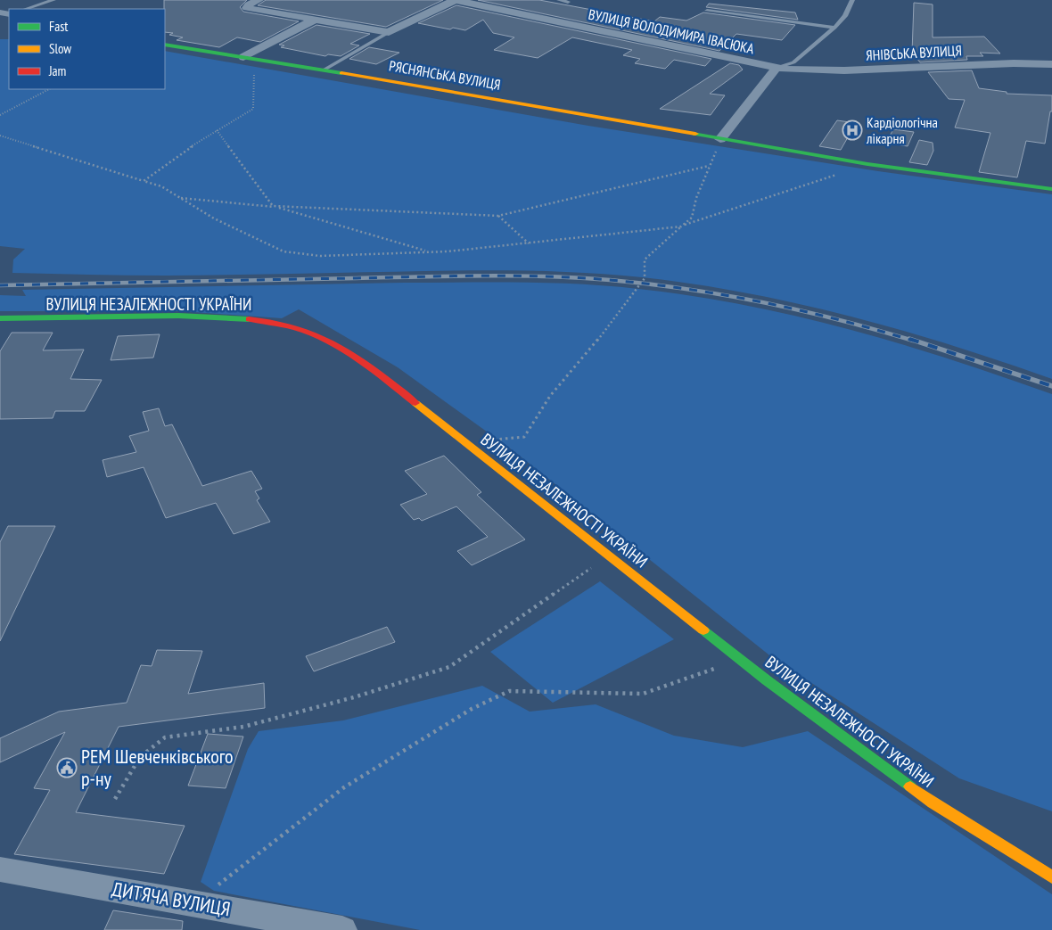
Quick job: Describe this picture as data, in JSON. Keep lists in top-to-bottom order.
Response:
{
  "streets": {
    "street": [
      "ВУЛИЦЯ ВОЛОДИМИРА ІВАСЮКА",
      "ЯНІВСЬКА ВУЛИЦЯ",
      "РЯСНЯНСЬКА ВУЛИЦЯ",
      "ВУЛИЦЯ НЕЗАЛЕЖНОСТІ УКРАЇНИ",
      "ДИТЯЧА ВУЛИЦЯ"
    ]
  },
  "crossings": [
    ["ВУЛИЦЯ ВОЛОДИМИРА ІВАСЮКА", "ЯНІВСЬКА ВУЛИЦЯ"]
  ],
  "places": {
    "hospital": ["Кардіологічна лікарня"],
    "public building": ["РЕМ Шевченківського р-ну"]
  },
  "legend": ["Fast", "Slow", "Jam"]
}
